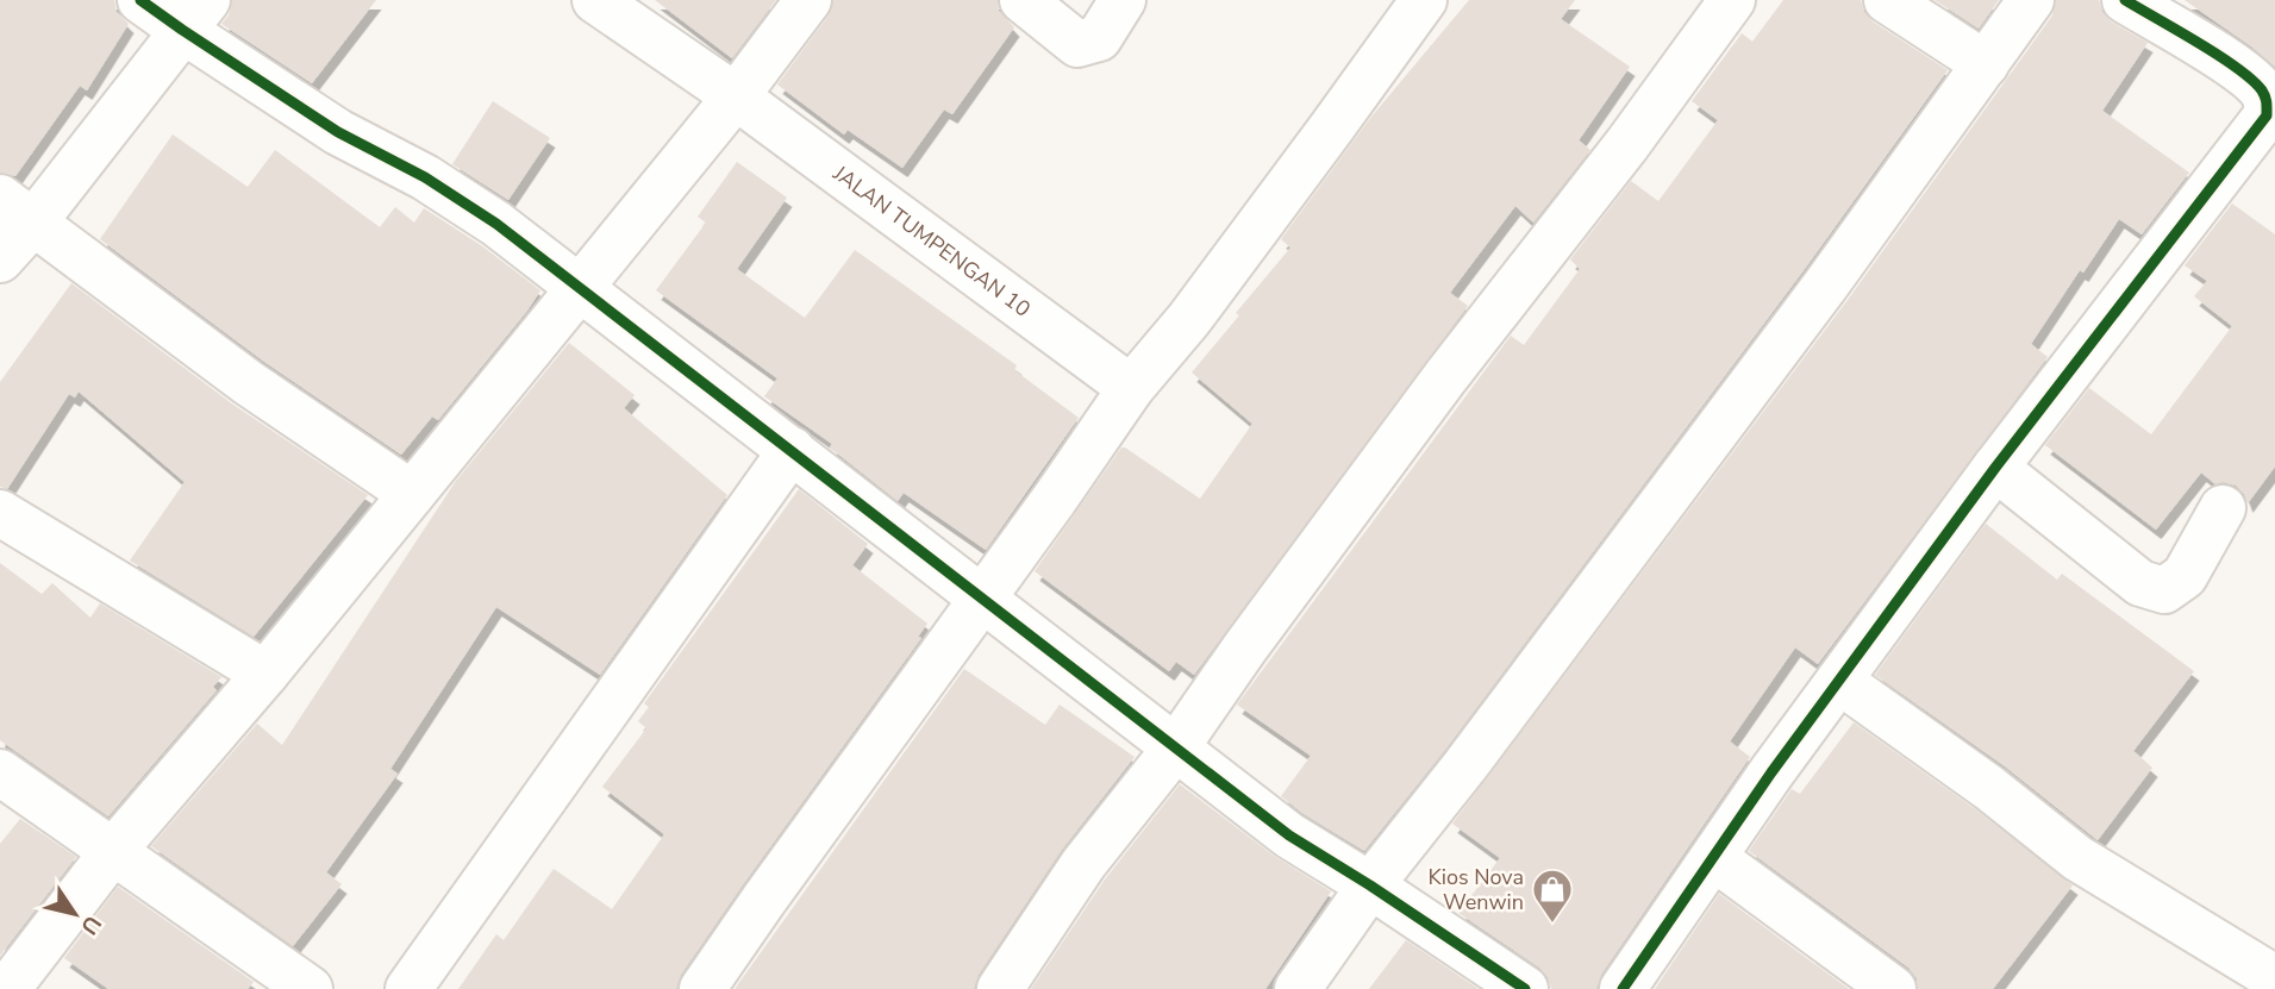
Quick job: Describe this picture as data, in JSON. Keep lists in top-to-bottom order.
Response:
{
  "streets": {
    "street": ["JALAN TUMPENGAN 10"]
  },
  "places": {
    "shop": ["Kios Nova Wenwin"]
  },
  "north": "bottom right"
}
